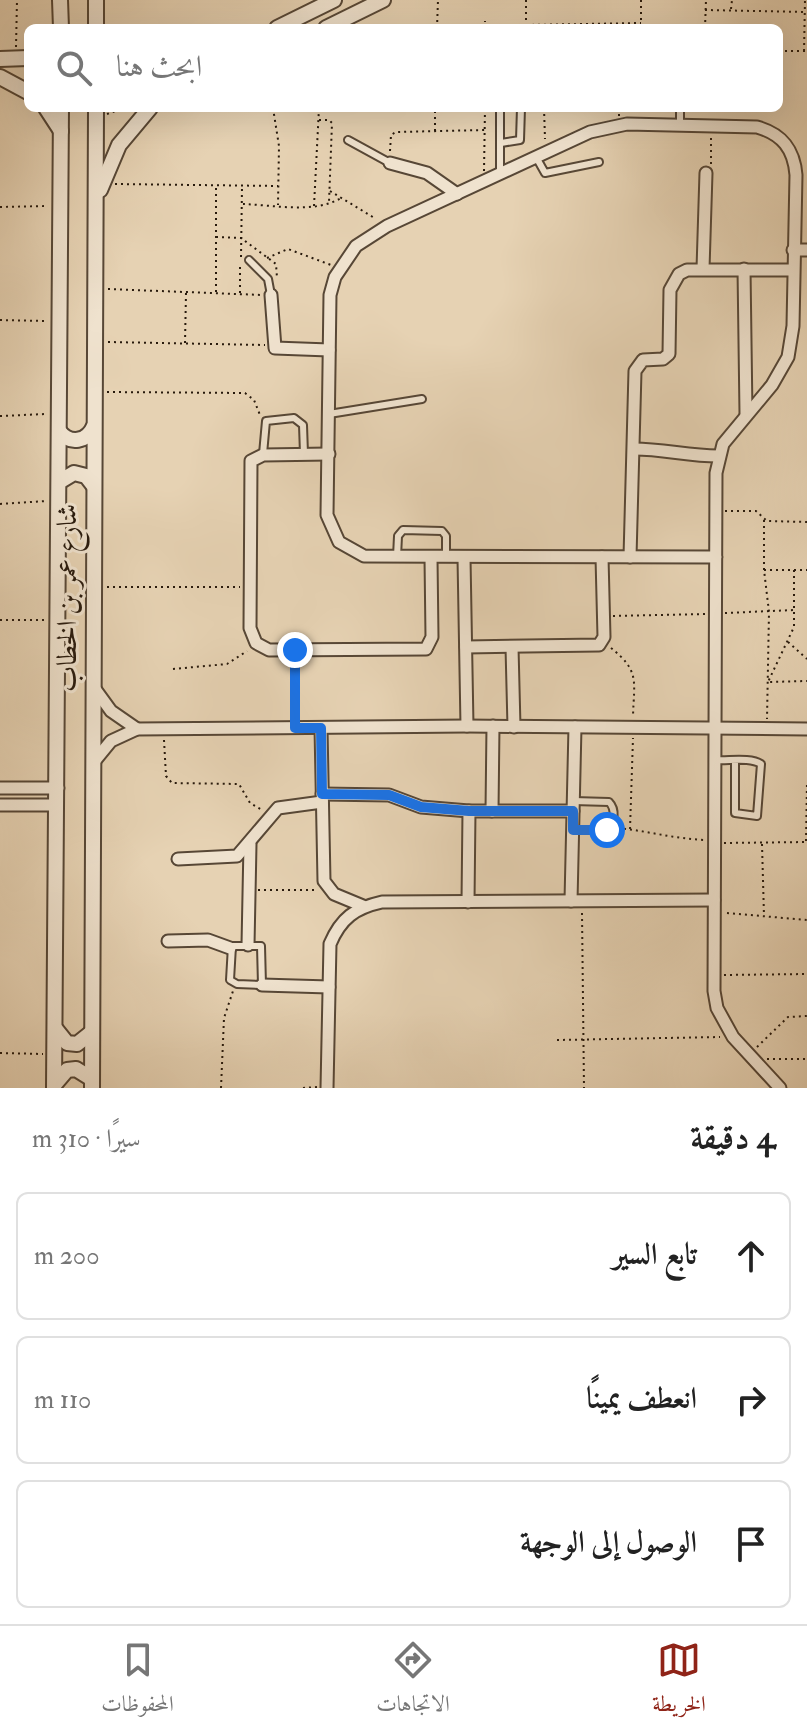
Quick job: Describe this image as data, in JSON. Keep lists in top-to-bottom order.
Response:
{
  "streets": {
    "street": ["شارع عمر بن الخطاب"]
  },
  "page": {
    "search": "ابحث هنا",
    "heading": ["4 دقيقة", "سيرًا · 310 m"],
    "list": [
      ["تابع السير", "200 m"],
      ["انعطف يمينًا", "110 m"],
      "الوصول إلى الوجهة"
    ],
    "nav": ["الخريطة", "الاتجاهات", "المحفوظات"]
  }
}
